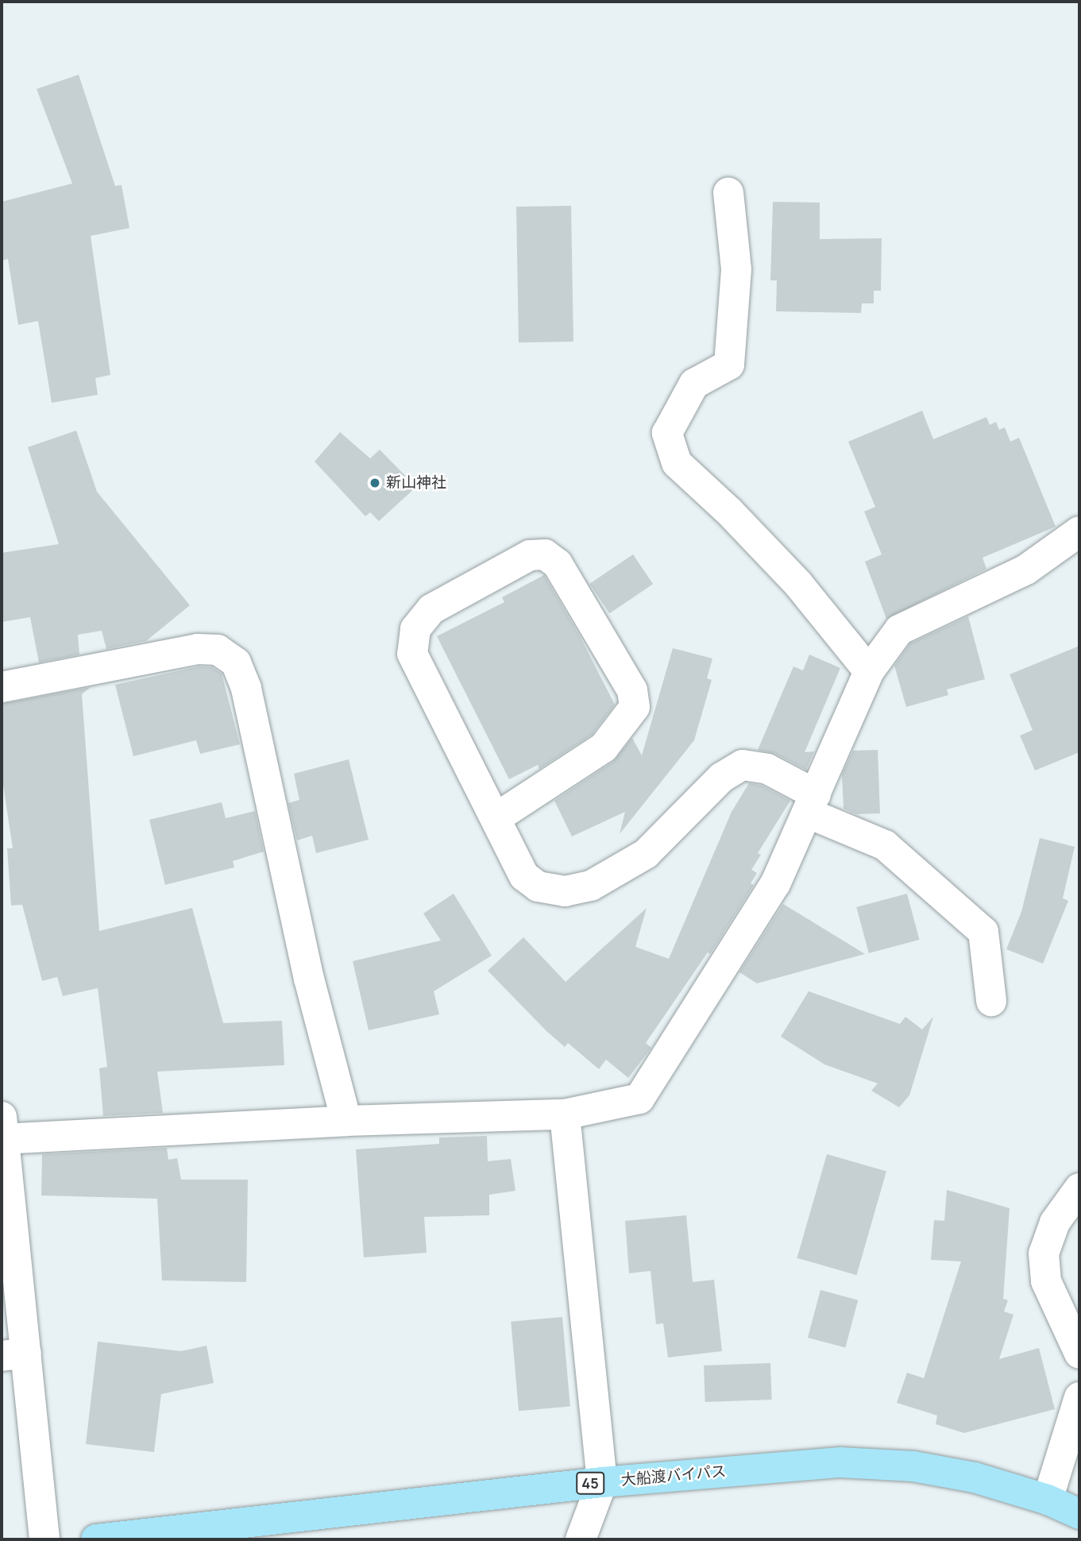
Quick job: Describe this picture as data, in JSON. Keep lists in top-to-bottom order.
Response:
{
  "streets": {
    "highway": ["大船渡バイパス", "45"]
  },
  "places": ["新山神社"]
}
